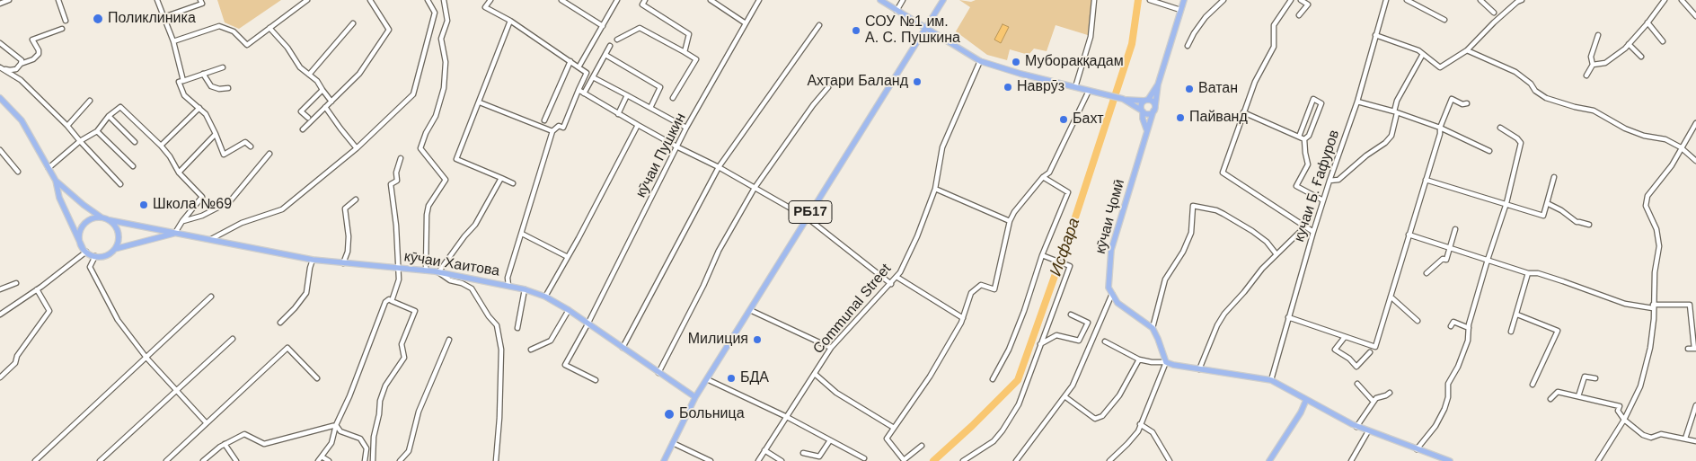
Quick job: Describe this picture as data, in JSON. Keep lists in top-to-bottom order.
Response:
{
  "streets": {
    "main road": ["РБ17", "кӯчаи Ҷомӣ", "кӯчаи Хаитова"],
    "street": ["кӯчаи Пушкин", "кучаи Б. Ғафуров", "Communal Street"]
  },
  "crossings": [
    ["кӯчаи Пушкин", "кӯчаи Хаитова"],
    ["РБ17", "кӯчаи Хаитова"]
  ],
  "water": ["Исфара"],
  "places": [
    "Поликлиника",
    "СОУ №1 им. А. С. Пушкина",
    "Муборакқадам",
    "Ахтари Баланд",
    "Наврӯз",
    "Ватан",
    "Пайванд",
    "Бахт",
    "Школа №69",
    "Милиция",
    "БДА",
    "Больница"
  ]
}
